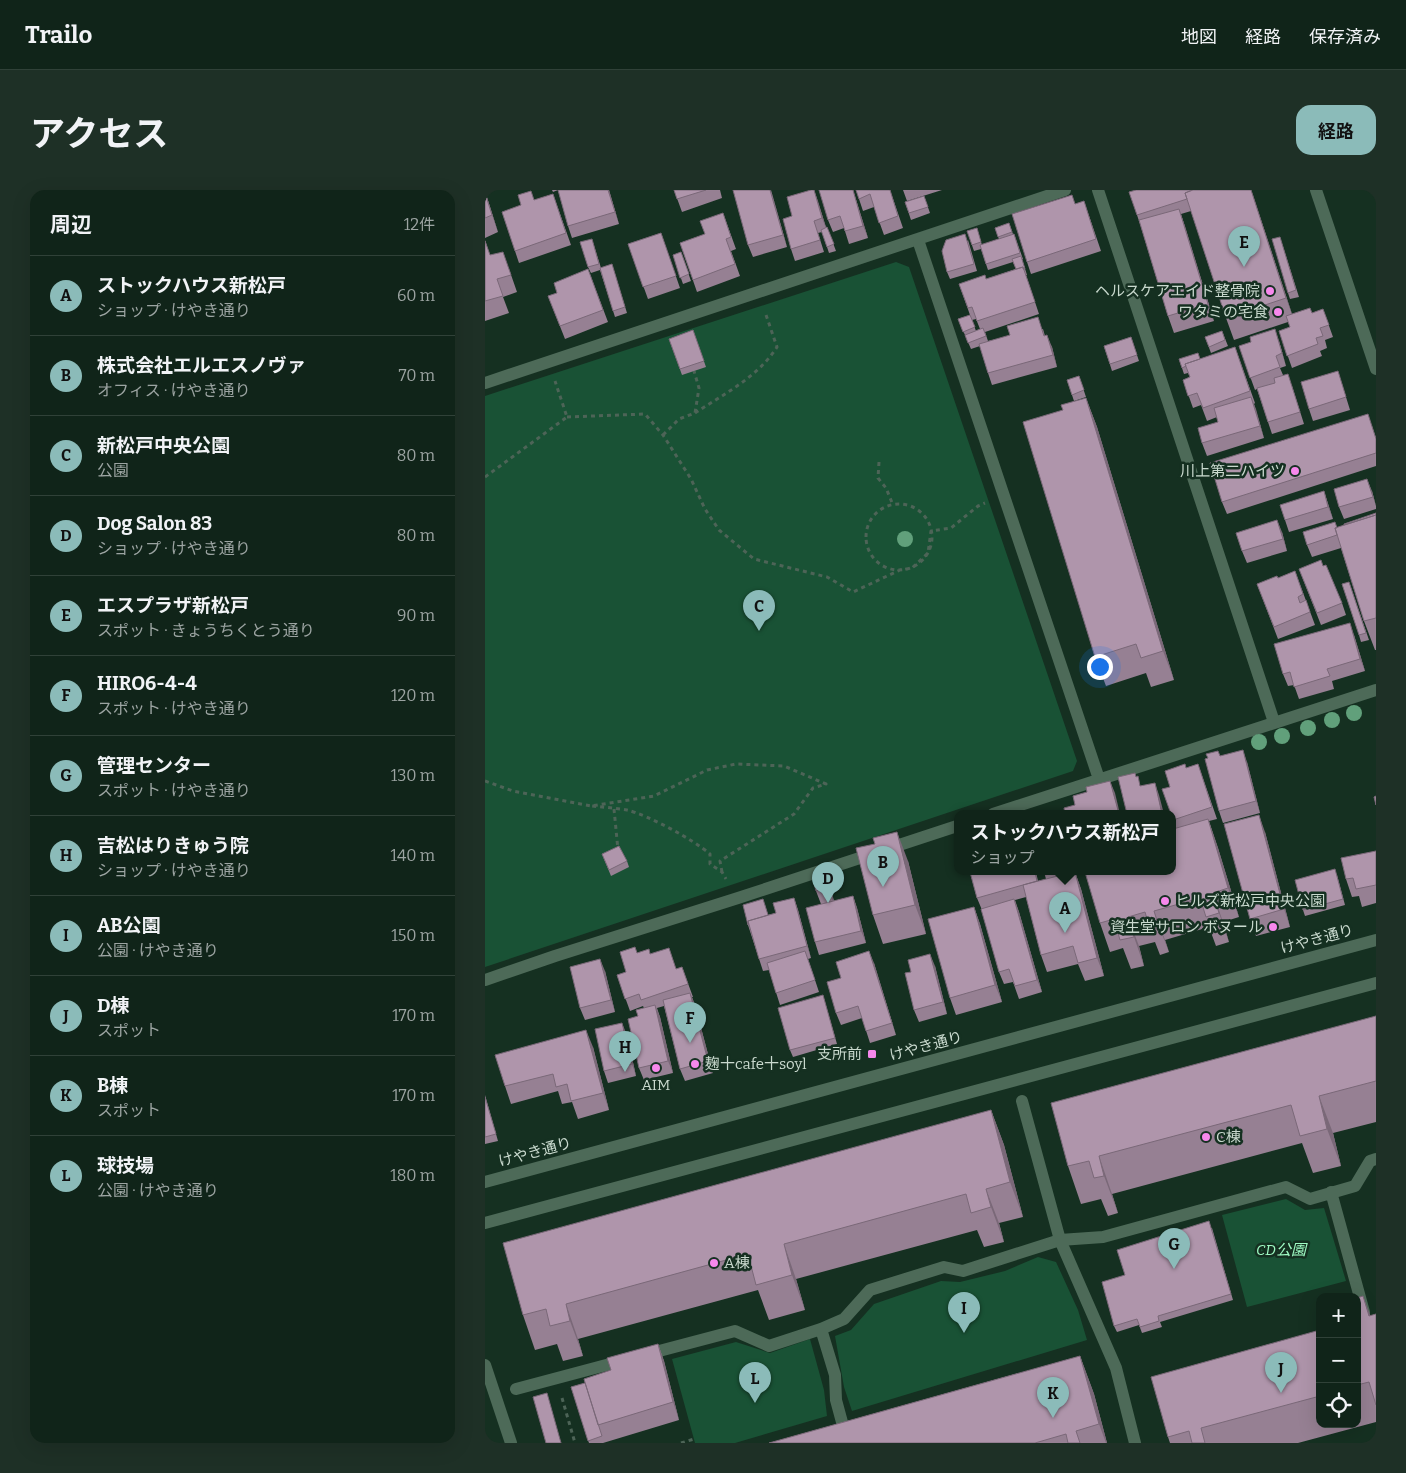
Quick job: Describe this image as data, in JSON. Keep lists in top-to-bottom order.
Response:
{
  "streets": {
    "street": ["けやき通り"]
  },
  "parks": ["CD公園"],
  "places": {
    "other": [
      "ヘルスケアエイド整骨院",
      "ワタミの宅食",
      "川上第二ハイツ",
      "ヒルズ新松戸中央公園",
      "資生堂サロン ボヌール",
      "麹十cafe十soyl",
      "AIM",
      "C棟",
      "A棟"
    ],
    "transit": ["支所前"]
  },
  "page": {
    "header": "Trailo",
    "nav": ["地図", "経路", "保存済み"],
    "title": "アクセス",
    "buttons": "経路",
    "heading": ["周辺", "12件"],
    "pins": [
      "E",
      "C",
      "B",
      "D",
      "A",
      "F",
      "H",
      "G",
      "I",
      "J",
      "L",
      "K"
    ],
    "list": [
      {
        "mark": "A",
        "name": "ストックハウス新松戸",
        "note": "ショップ · けやき通り",
        "value": "60 m"
      },
      {
        "mark": "B",
        "name": "株式会社エルエスノヴァ",
        "note": "オフィス · けやき通り",
        "value": "70 m"
      },
      {
        "mark": "C",
        "name": "新松戸中央公園",
        "note": "公園",
        "value": "80 m"
      },
      {
        "mark": "D",
        "name": "Dog Salon 83",
        "note": "ショップ · けやき通り",
        "value": "80 m"
      },
      {
        "mark": "E",
        "name": "エスプラザ新松戸",
        "note": "スポット · きょうちくとう通り",
        "value": "90 m"
      },
      {
        "mark": "F",
        "name": "HIRO6-4-4",
        "note": "スポット · けやき通り",
        "value": "120 m"
      },
      {
        "mark": "G",
        "name": "管理センター",
        "note": "スポット · けやき通り",
        "value": "130 m"
      },
      {
        "mark": "H",
        "name": "吉松はりきゅう院",
        "note": "ショップ · けやき通り",
        "value": "140 m"
      },
      {
        "mark": "I",
        "name": "AB公園",
        "note": "公園 · けやき通り",
        "value": "150 m"
      },
      {
        "mark": "J",
        "name": "D棟",
        "note": "スポット",
        "value": "170 m"
      },
      {
        "mark": "K",
        "name": "B棟",
        "note": "スポット",
        "value": "170 m"
      },
      {
        "mark": "L",
        "name": "球技場",
        "note": "公園 · けやき通り",
        "value": "180 m"
      }
    ],
    "popup": ["ストックハウス新松戸", "ショップ"],
    "map_buttons": ["+", "−"]
  }
}
